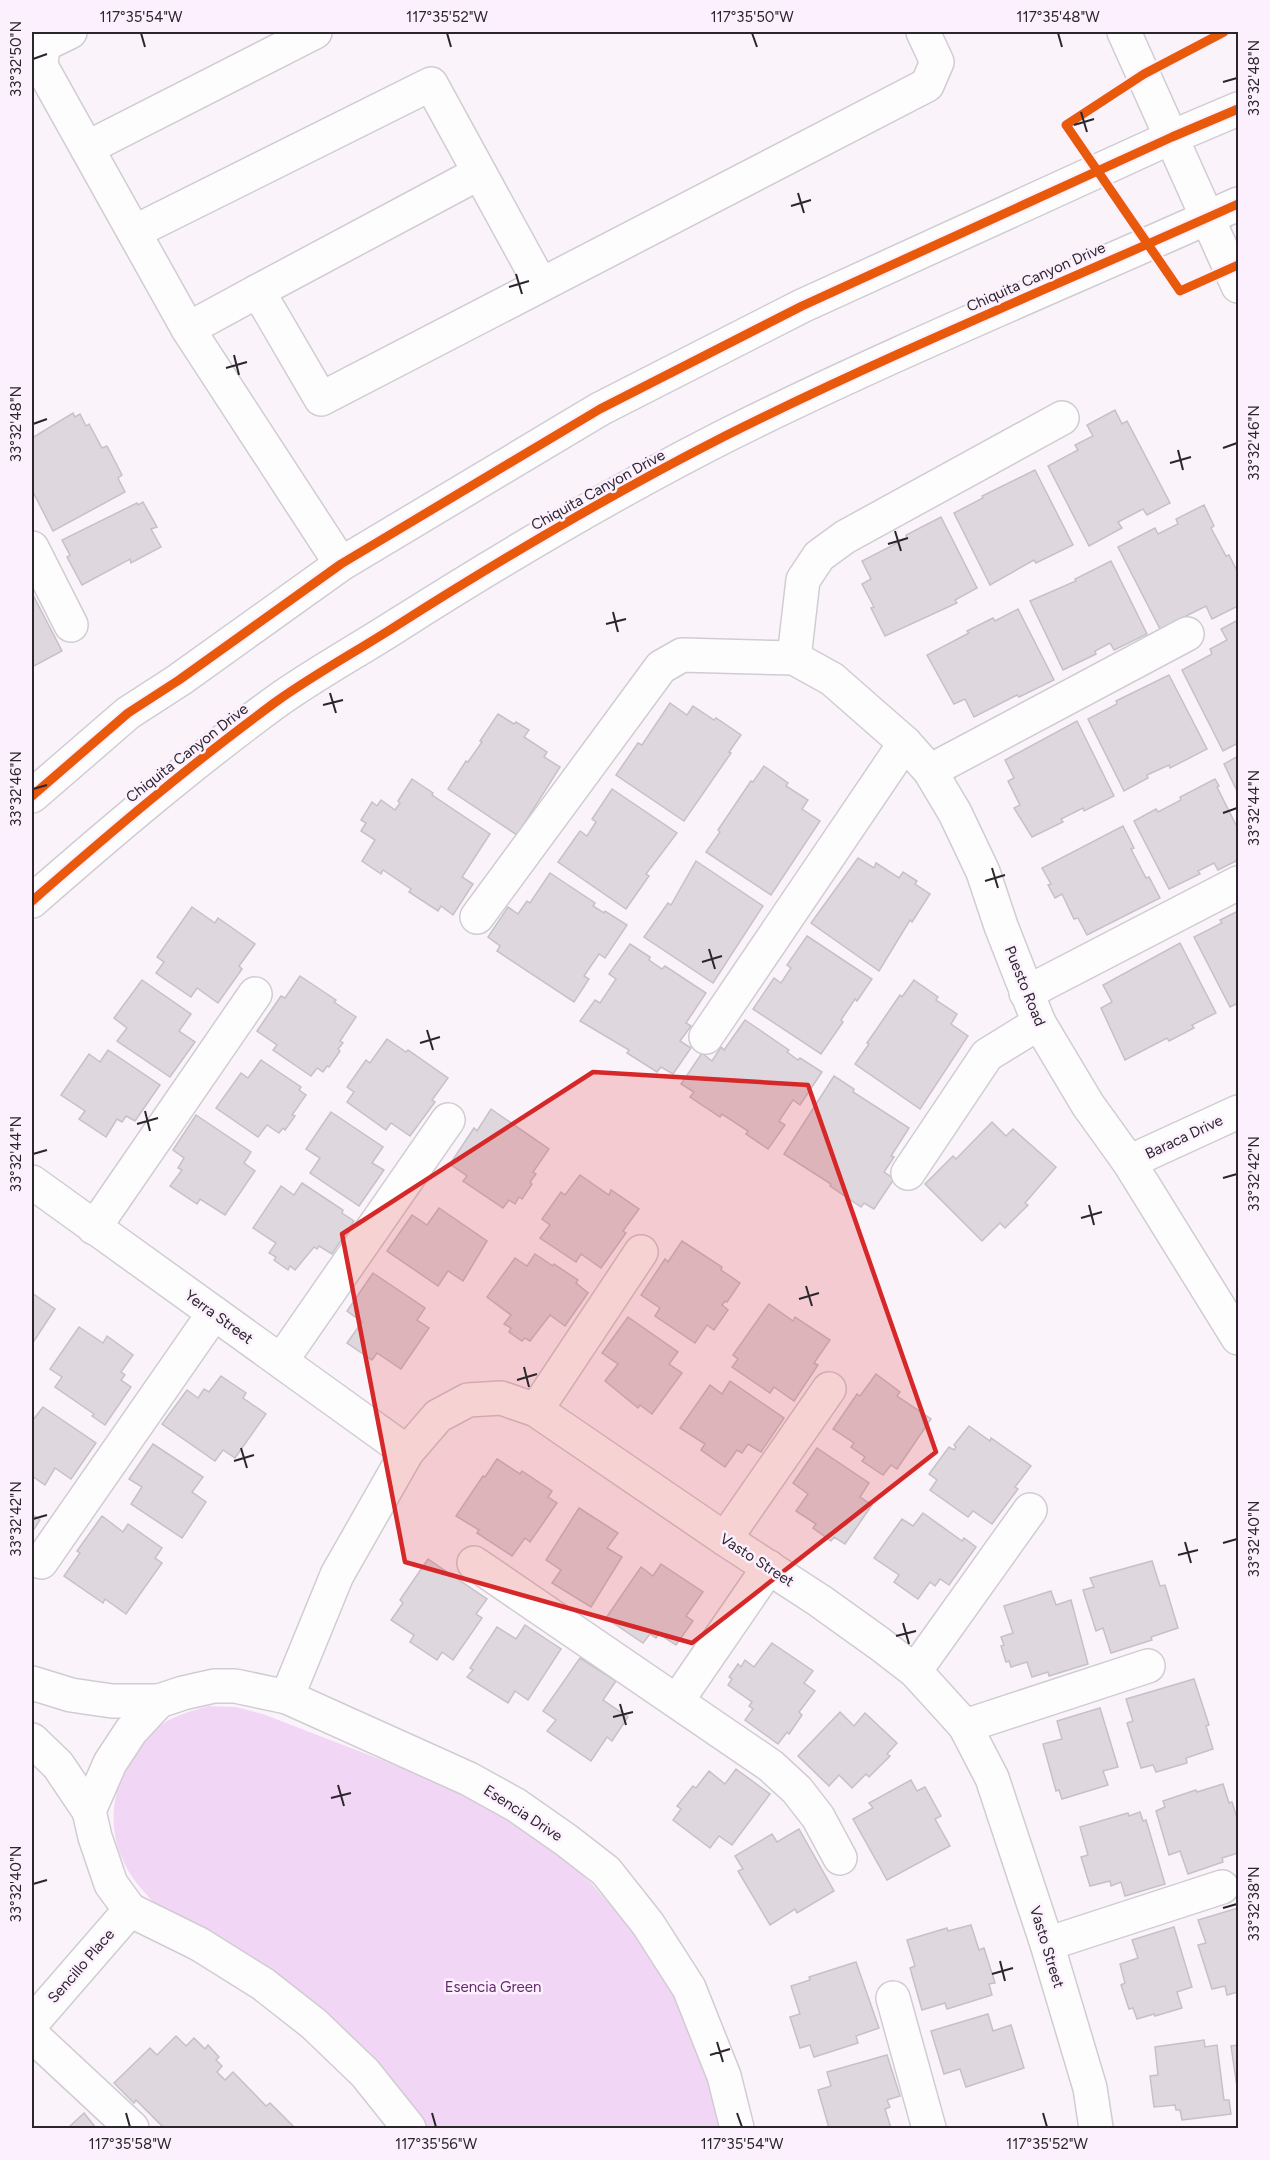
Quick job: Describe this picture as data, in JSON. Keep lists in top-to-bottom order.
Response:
{
  "streets": {
    "street": [
      "Chiquita Canyon Drive",
      "Puesto Road",
      "Baraca Drive",
      "Yerra Street",
      "Vasto Street",
      "Esencia Drive",
      "Sencillo Place"
    ]
  },
  "crossings": [
    ["Puesto Road", "Baraca Drive"],
    ["Yerra Street", "Vasto Street"],
    ["Vasto Street", "Esencia Drive"]
  ],
  "parks": ["Esencia Green"],
  "coordinates": [
    "117°35'54\"W",
    "117°35'52\"W",
    "117°35'50\"W",
    "117°35'48\"W",
    "33°32'50\"N",
    "33°32'48\"N",
    "33°32'46\"N",
    "33°32'44\"N",
    "33°32'42\"N",
    "33°32'40\"N",
    "33°32'38\"N",
    "117°35'58\"W",
    "117°35'56\"W"
  ]
}
